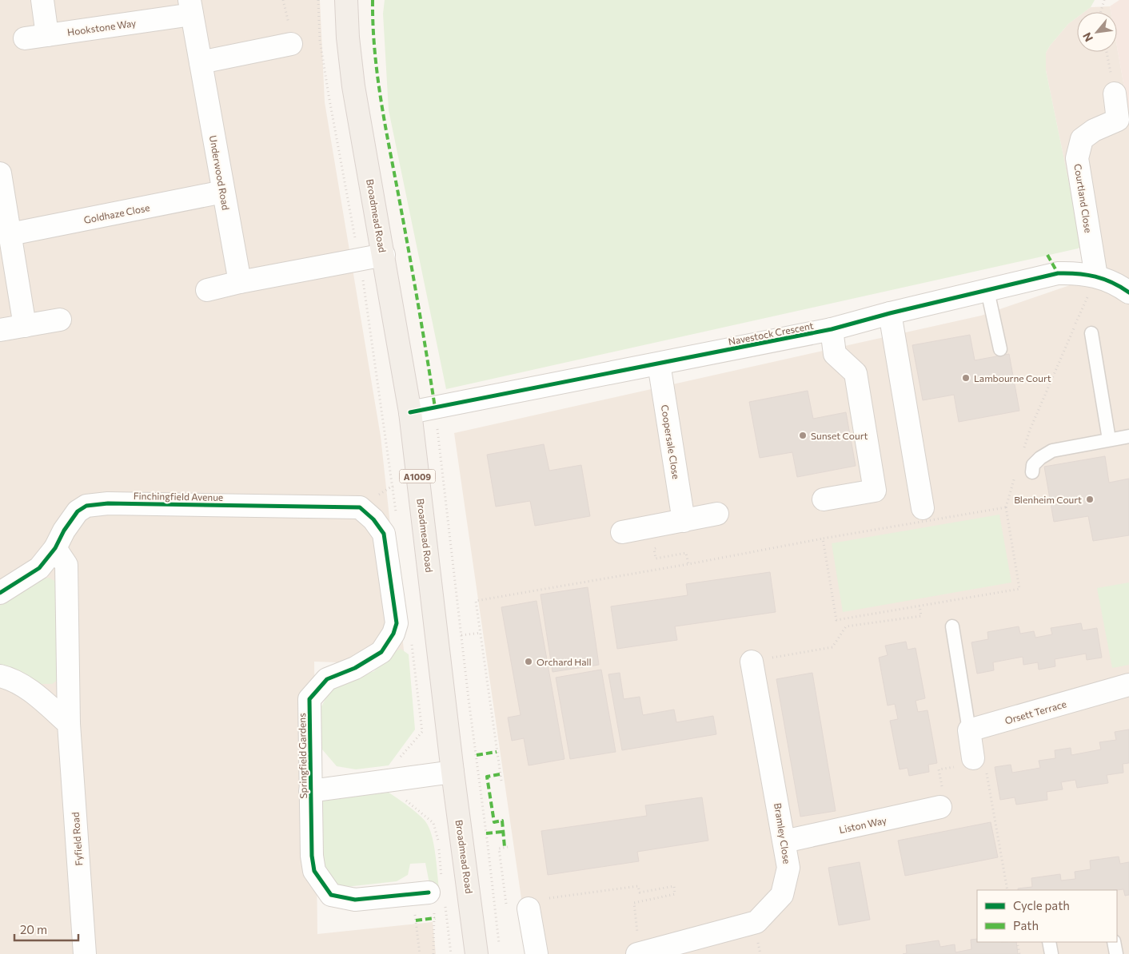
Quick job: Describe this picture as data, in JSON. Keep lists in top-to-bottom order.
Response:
{
  "streets": {
    "main road": ["Broadmead Road", "A1009"],
    "street": [
      "Hookstone Way",
      "Underwood Road",
      "Courtland Close",
      "Goldhaze Close",
      "Navestock Crescent",
      "Coopersale Close",
      "Finchingfield Avenue",
      "Orsett Terrace",
      "Springfield Gardens",
      "Liston Way",
      "Bramley Close",
      "Fyfield Road"
    ]
  },
  "crossings": [
    ["Hookstone Way", "Underwood Road"],
    ["Underwood Road", "Goldhaze Close"],
    ["Courtland Close", "Navestock Crescent"],
    ["Broadmead Road", "Navestock Crescent"],
    ["Broadmead Road", "Springfield Gardens"],
    ["Navestock Crescent", "Coopersale Close"],
    ["Finchingfield Avenue", "Fyfield Road"],
    ["Liston Way", "Bramley Close"]
  ],
  "places": [
    "Lambourne Court",
    "Sunset Court",
    "Blenheim Court",
    "Orchard Hall"
  ],
  "legend": ["Cycle path", "Path"],
  "scale_bar": "20 m",
  "north": "bottom left"
}
